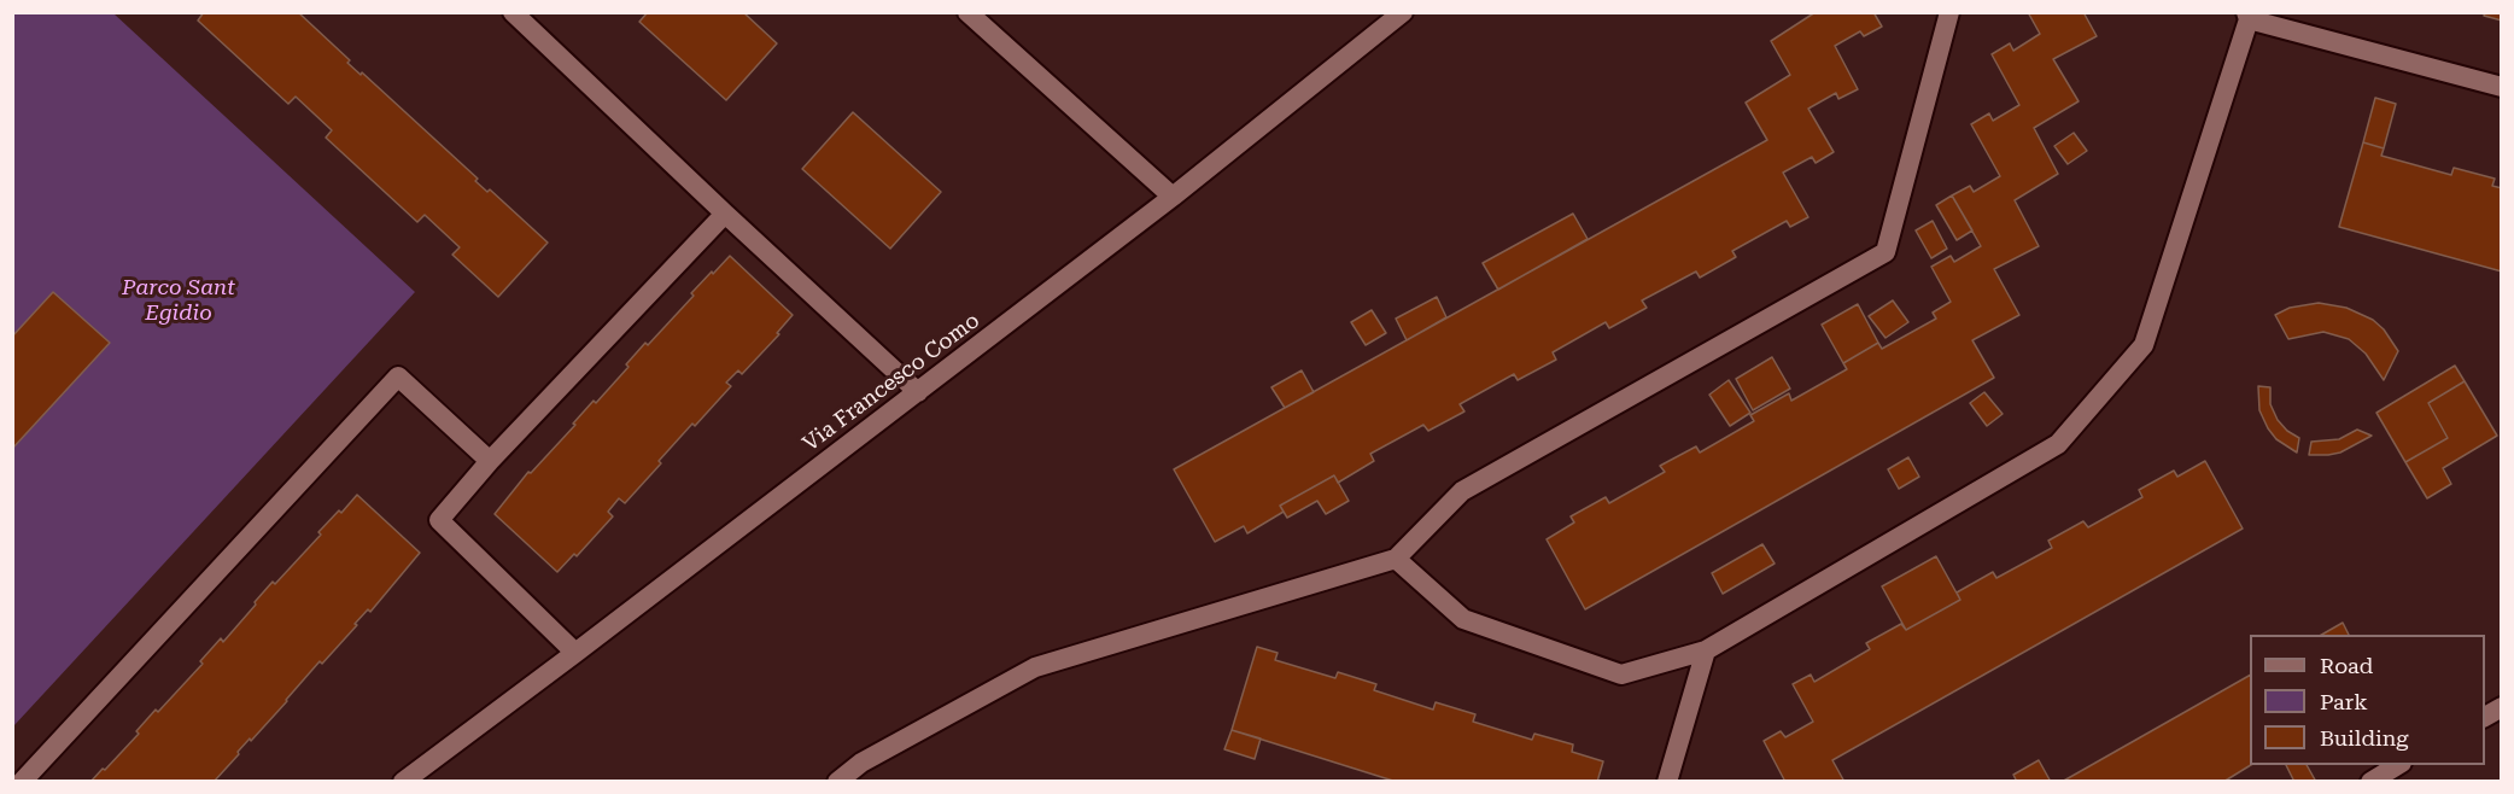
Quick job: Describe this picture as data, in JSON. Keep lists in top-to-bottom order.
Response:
{
  "streets": {
    "street": ["Via Francesco Como"]
  },
  "parks": ["Parco Sant Egidio"],
  "legend": ["Road", "Park", "Building"]
}
